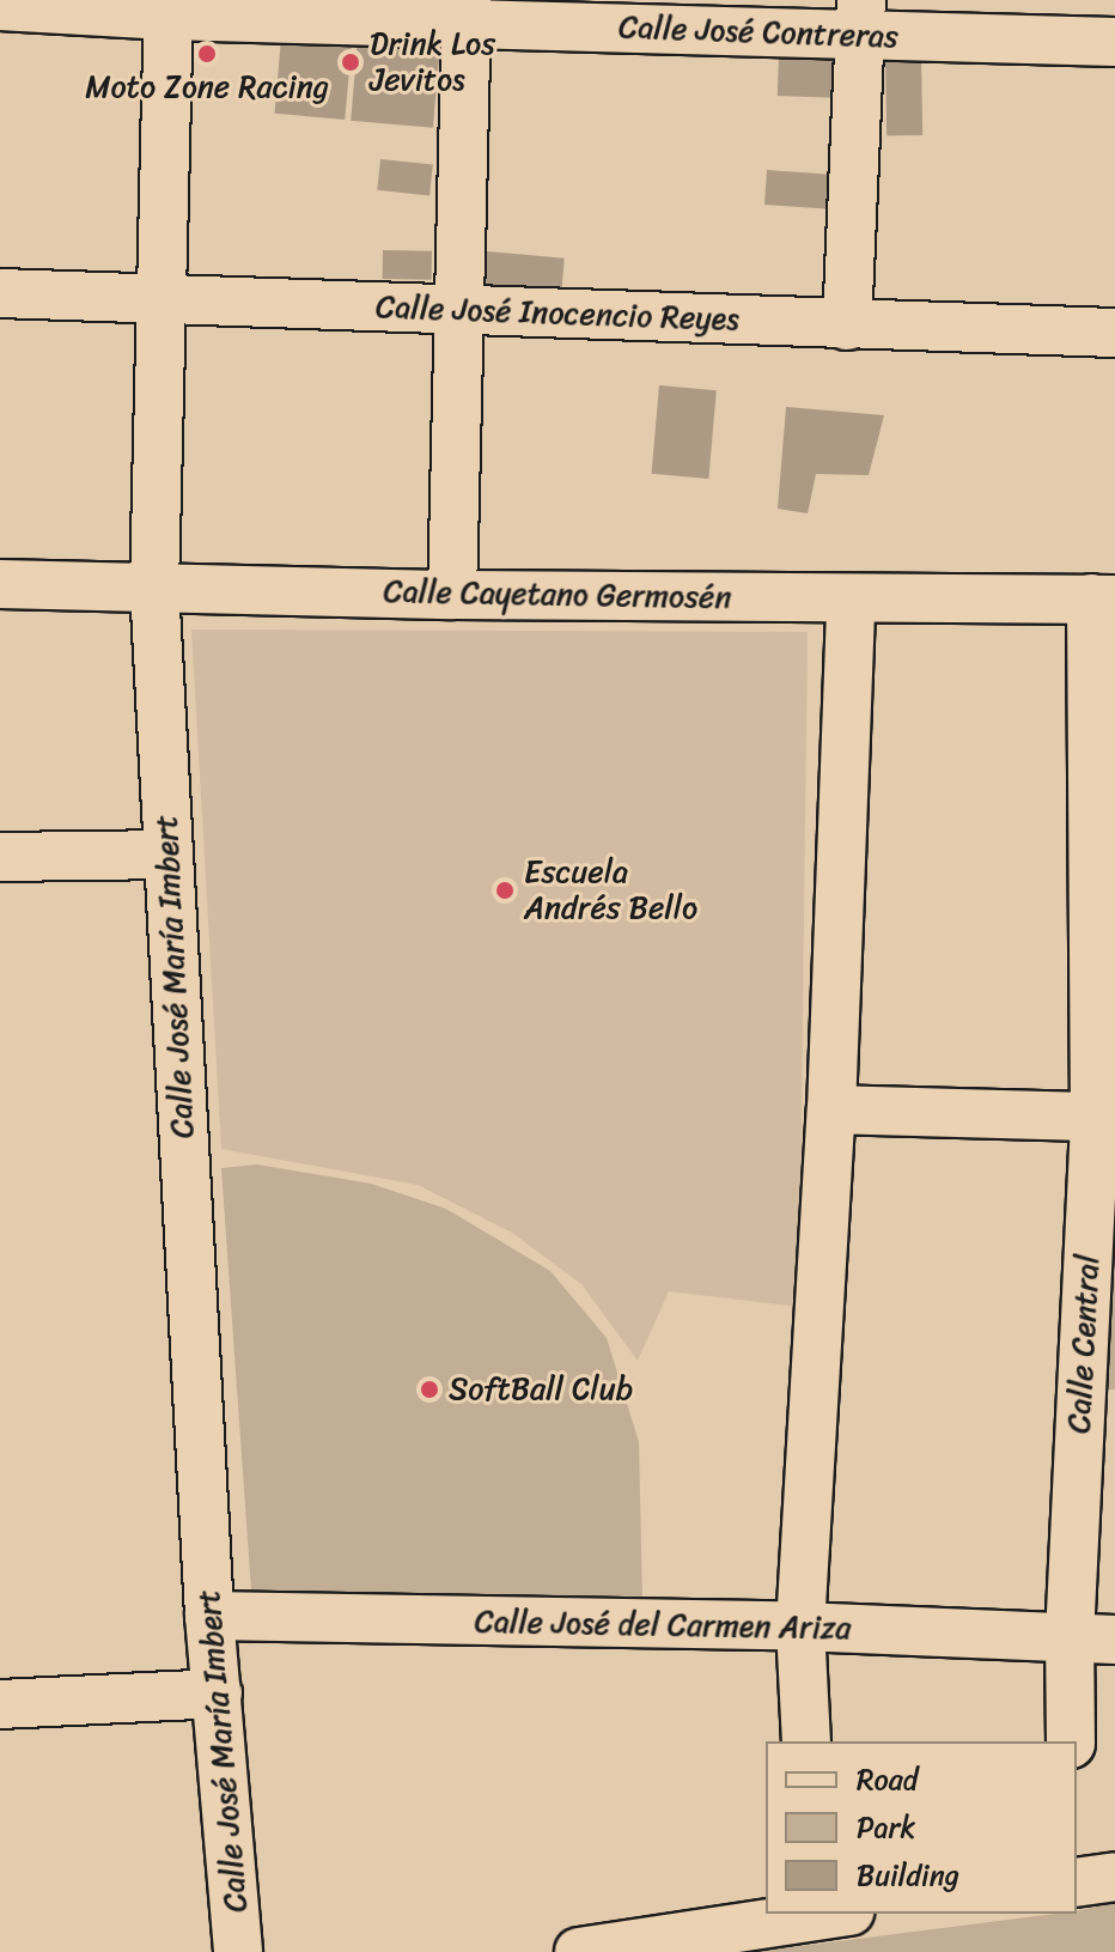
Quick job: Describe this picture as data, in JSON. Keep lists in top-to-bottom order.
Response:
{
  "streets": {
    "street": [
      "Calle José Contreras",
      "Calle José Inocencio Reyes",
      "Calle Cayetano Germosén",
      "Calle José María Imbert",
      "Calle Central",
      "Calle José del Carmen Ariza"
    ]
  },
  "crossings": [
    ["Calle José Contreras", "Calle José María Imbert"],
    ["Calle José Inocencio Reyes", "Calle José María Imbert"],
    ["Calle Cayetano Germosén", "Calle José María Imbert"],
    ["Calle Cayetano Germosén", "Calle Central"],
    ["Calle José María Imbert", "Calle José del Carmen Ariza"],
    ["Calle Central", "Calle José del Carmen Ariza"]
  ],
  "places": [
    "Moto Zone Racing",
    "Drink Los Jevitos",
    "Escuela Andrés Bello",
    "SoftBall Club"
  ],
  "legend": ["Road", "Park", "Building"]
}
